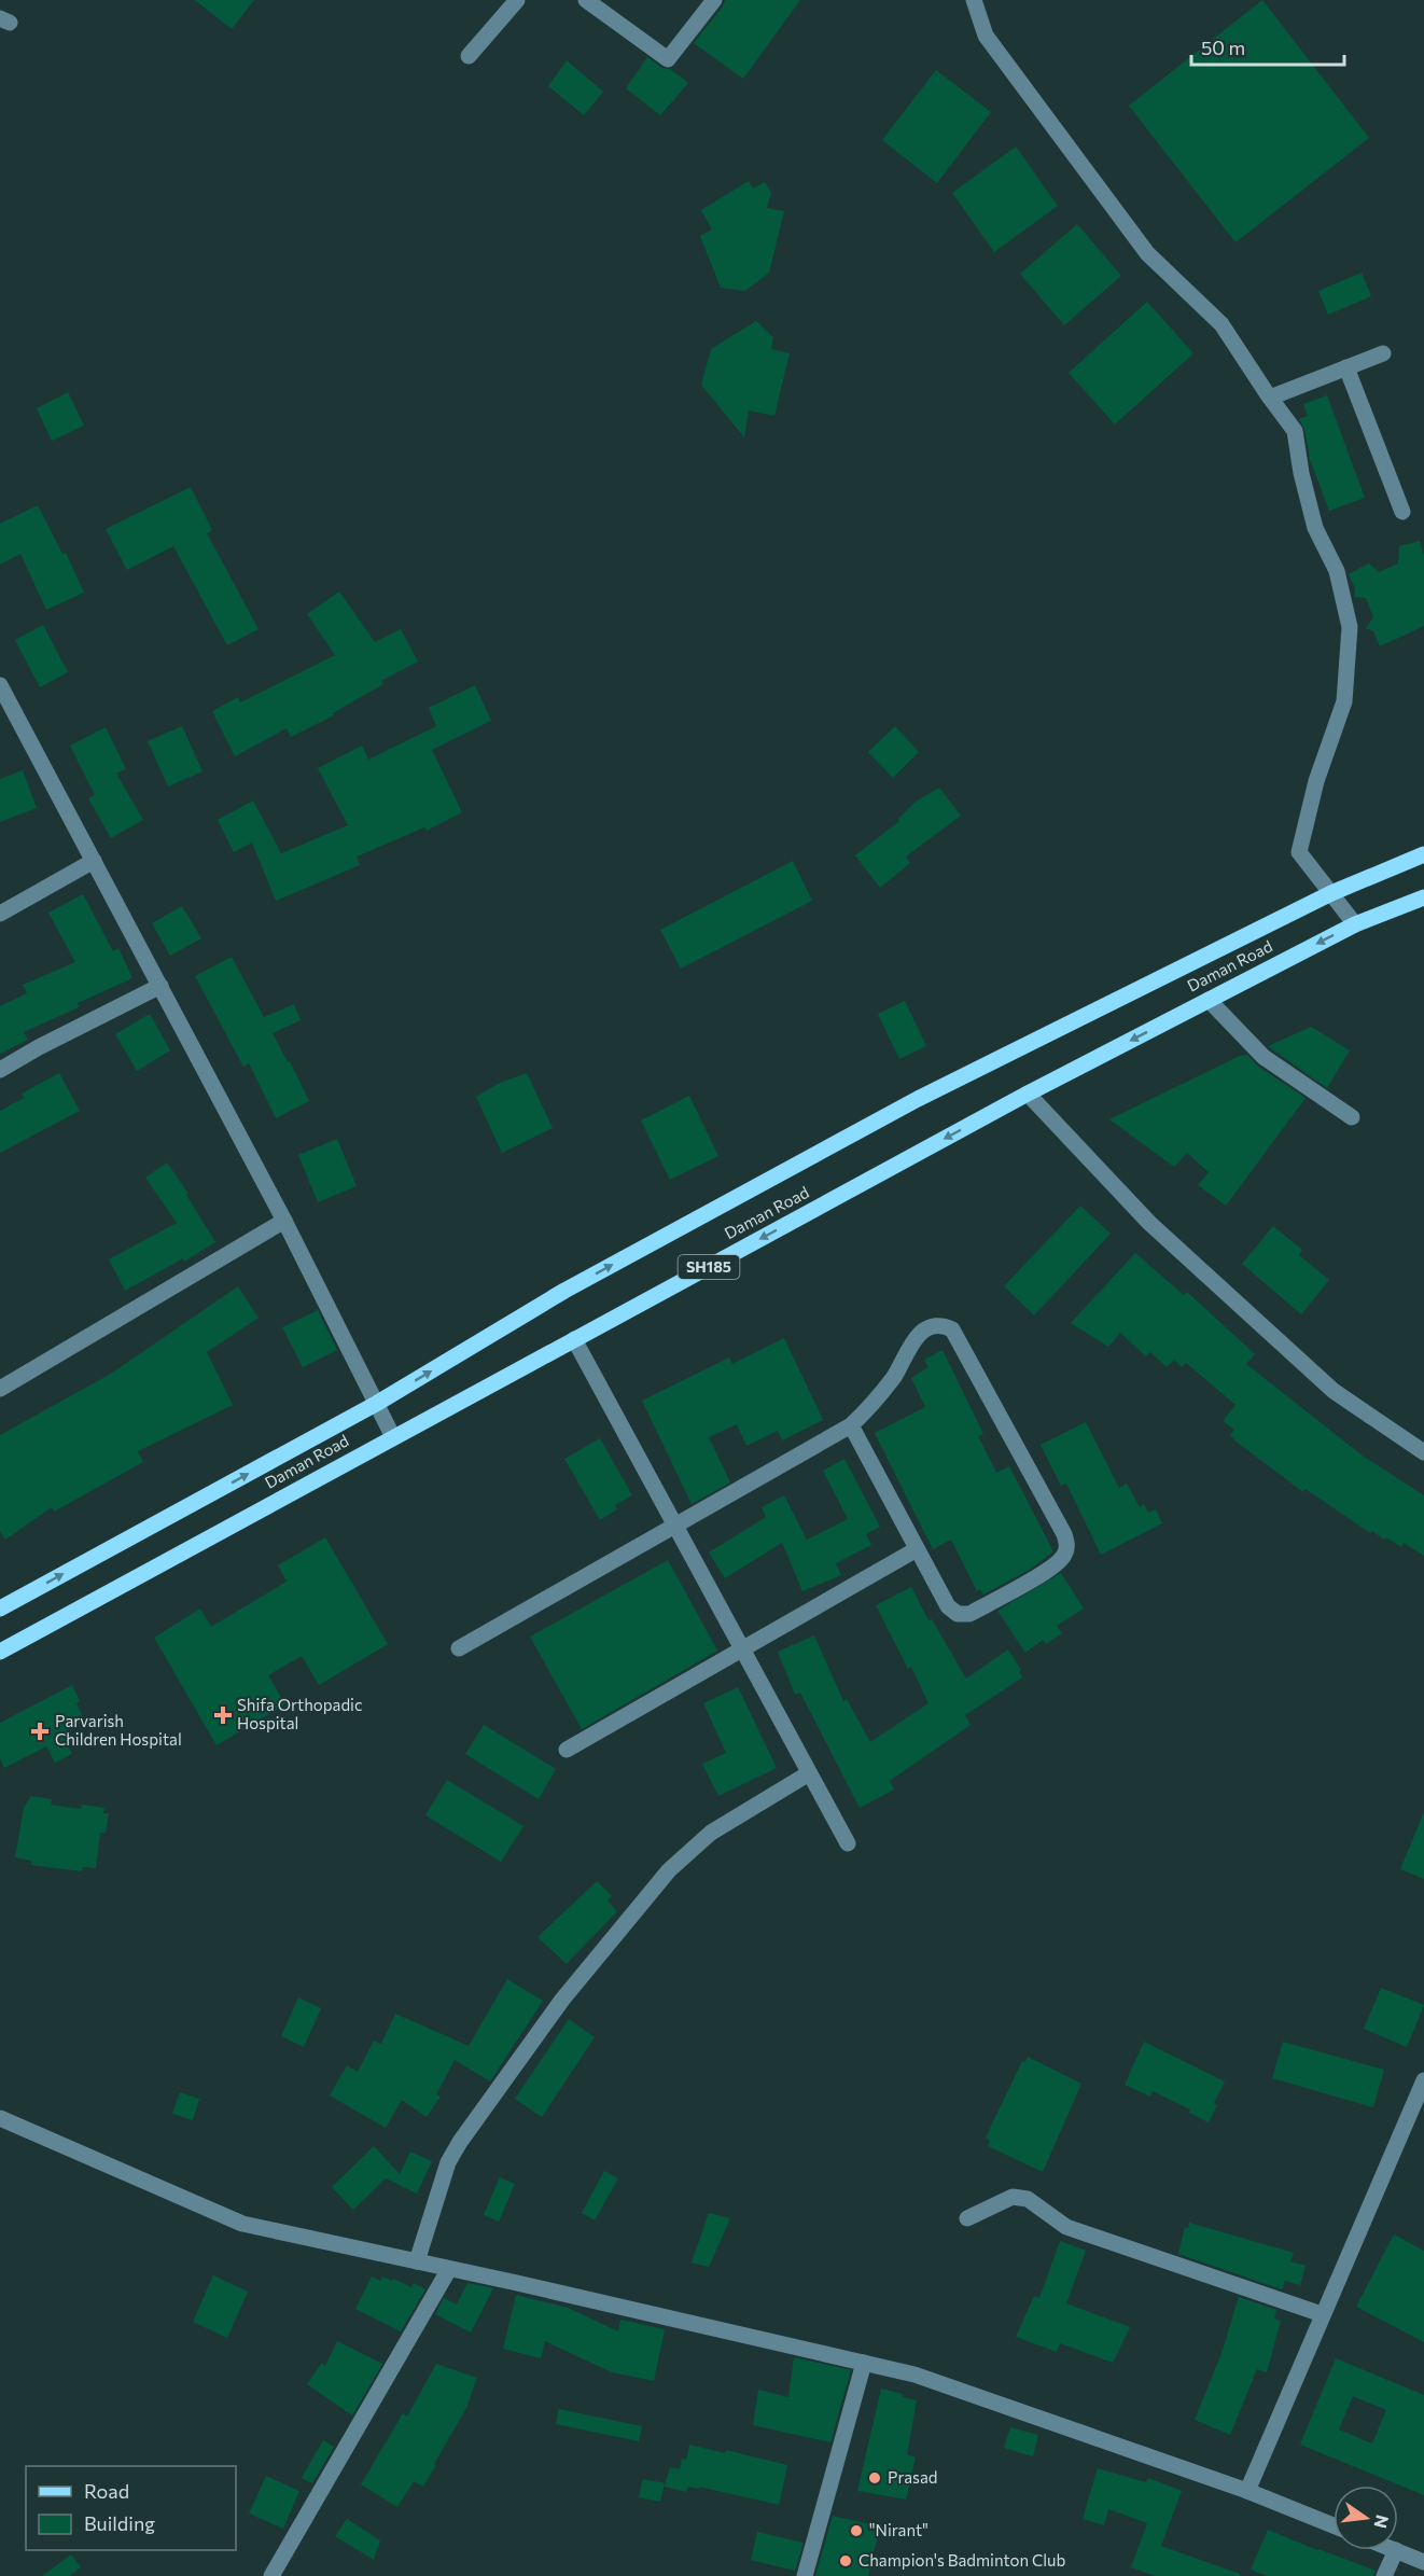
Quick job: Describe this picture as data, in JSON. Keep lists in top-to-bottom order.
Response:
{
  "streets": {
    "main road": ["Daman Road", "SH185"]
  },
  "places": {
    "health": ["Shifa Orthopadic Hospital", "Parvarish Children Hospital"],
    "other": ["Prasad", "\"Nirant\"", "Champion's Badminton Club"]
  },
  "legend": ["Road", "Building"],
  "scale_bar": "50 m",
  "north": "right"
}
